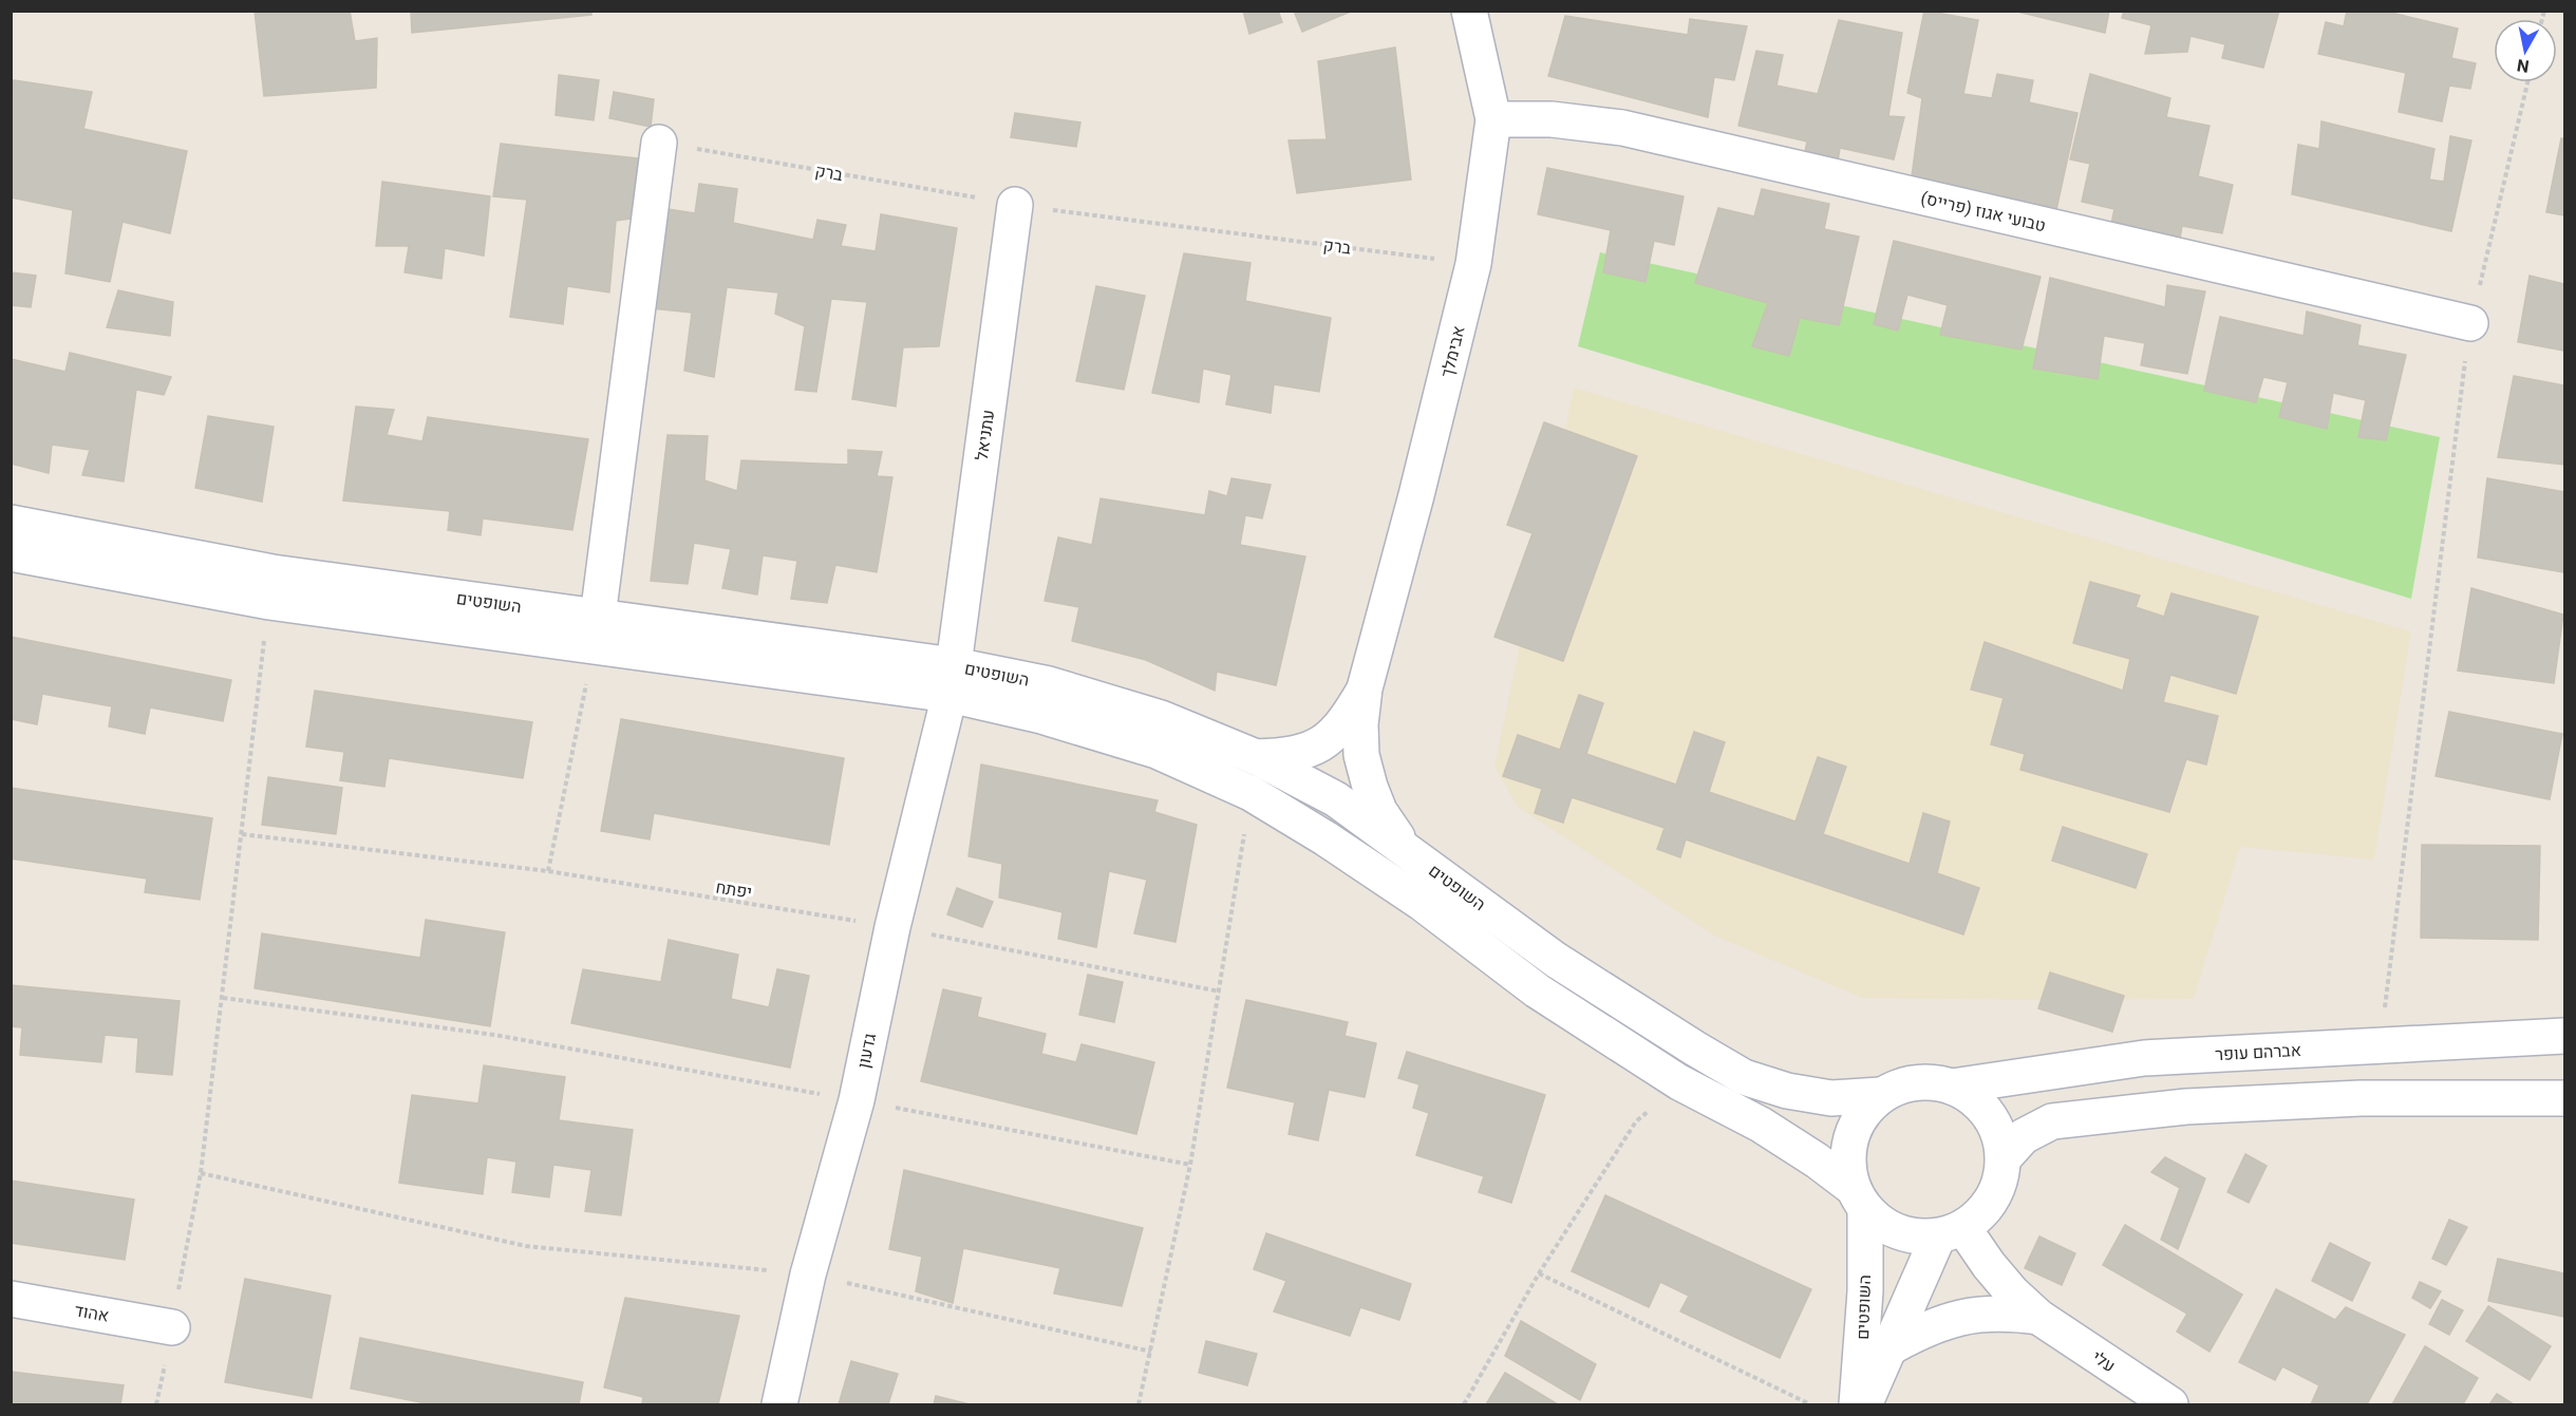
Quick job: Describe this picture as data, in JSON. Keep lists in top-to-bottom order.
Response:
{
  "streets": {
    "street": [
      "טבועי אגוז (פרייס)",
      "אבימלך",
      "עתניאל",
      "השופטים",
      "גדעון",
      "אברהם עופר",
      "אהוד",
      "עלי"
    ],
    "path": ["ברק", "יפתח"]
  },
  "crossings": [
    ["ברק", "אבימלך"],
    ["ברק", "עתניאל"],
    ["טבועי אגוז (פרייס)", "אבימלך"],
    ["אבימלך", "השופטים"],
    ["עתניאל", "השופטים"],
    ["עתניאל", "גדעון"],
    ["השופטים", "גדעון"],
    ["השופטים", "אברהם עופר"],
    ["השופטים", "עלי"],
    ["יפתח", "גדעון"],
    ["אברהם עופר", "עלי"]
  ],
  "north": "bottom"
}
